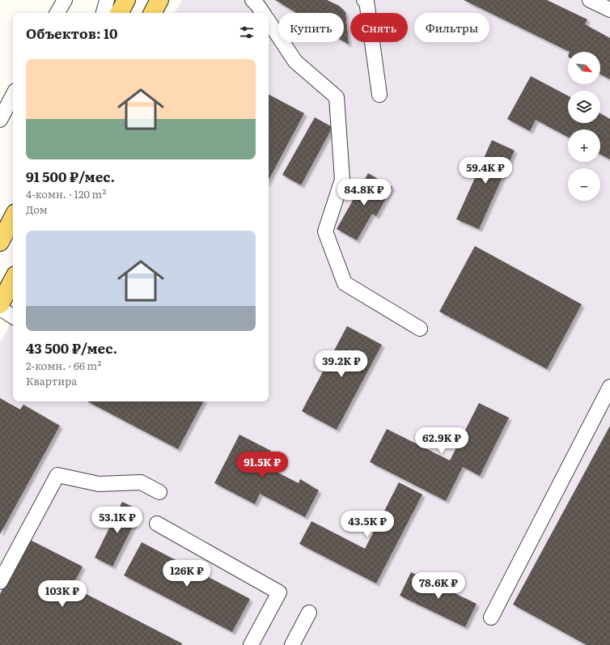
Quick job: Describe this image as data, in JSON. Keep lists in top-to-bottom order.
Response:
{
  "north": "bottom right",
  "page": {
    "chip": ["Купить", "Снять", "Фильтры"],
    "heading": "Объектов: 10",
    "map_buttons": ["+", "−"],
    "list": [
      {
        "name": "91 500 ₽/мес.",
        "note": "4-комн. · 120 m² · Дом"
      },
      {
        "name": "43 500 ₽/мес.",
        "note": "2-комн. · 66 m² · Квартира"
      }
    ],
    "price": [
      "59.4K ₽",
      "84.8K ₽",
      "39.2K ₽",
      "62.9K ₽",
      "91.5K ₽",
      "53.1K ₽",
      "43.5K ₽",
      "126K ₽",
      "78.6K ₽",
      "103K ₽"
    ]
  }
}
